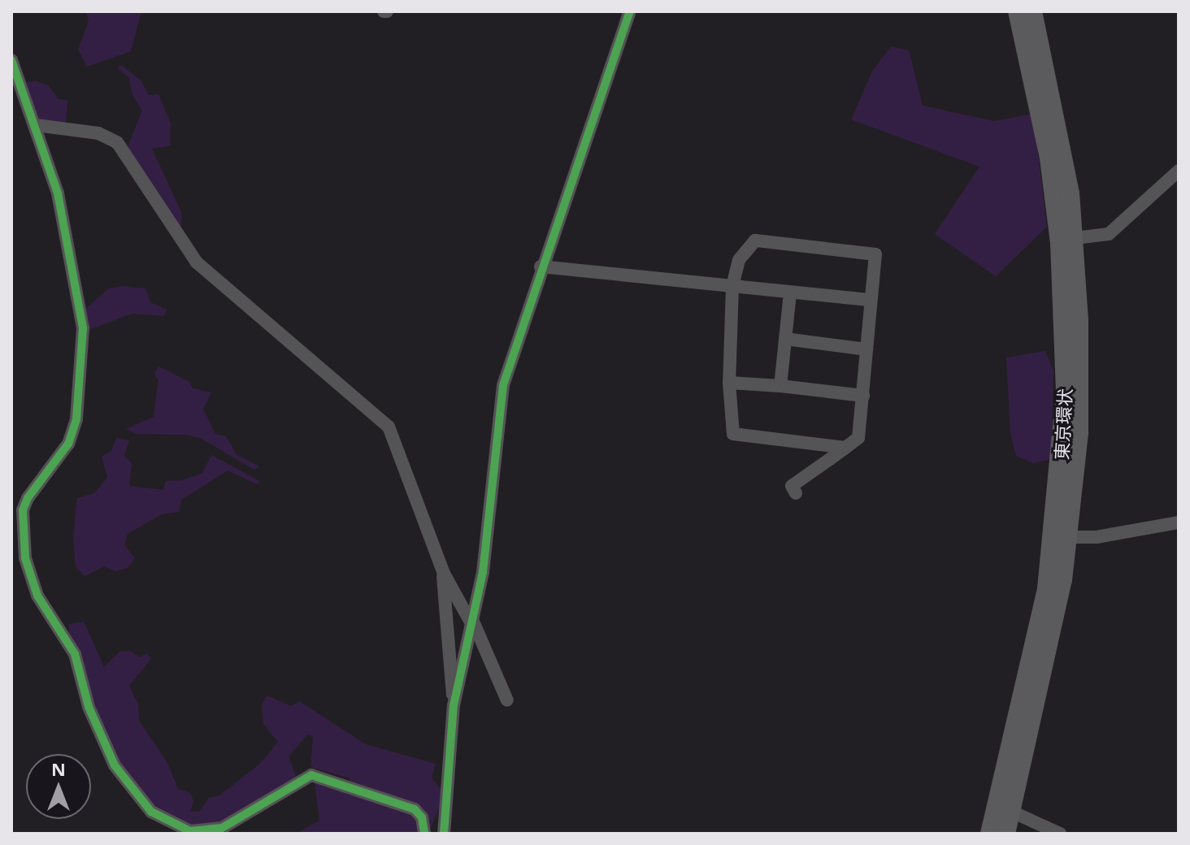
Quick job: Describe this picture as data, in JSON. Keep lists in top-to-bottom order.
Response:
{
  "streets": {
    "highway": ["東京環状"]
  },
  "north": "top"
}
